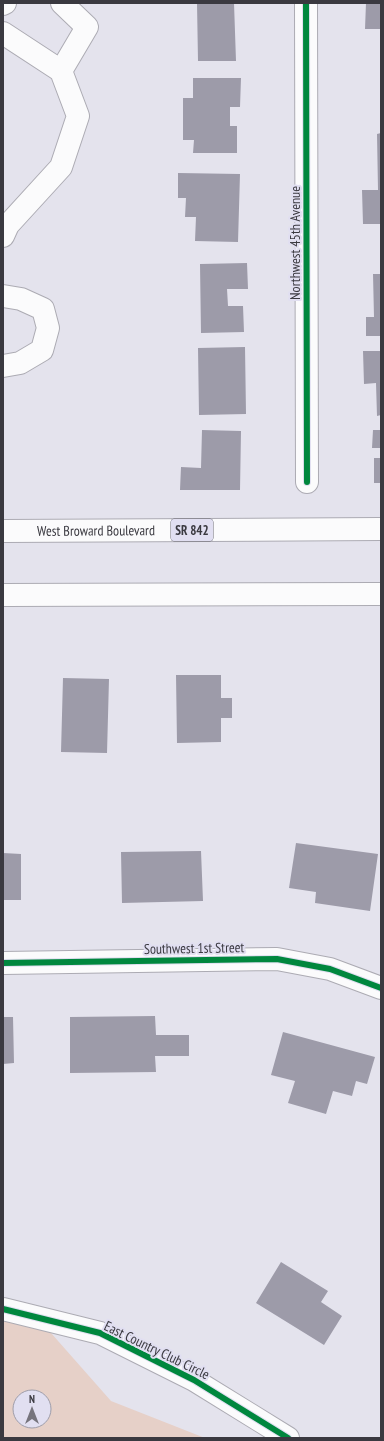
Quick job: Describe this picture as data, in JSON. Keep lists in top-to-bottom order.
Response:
{
  "streets": {
    "street": [
      "Northwest 45th Avenue",
      "West Broward Boulevard",
      "SR 842",
      "Southwest 1st Street",
      "East Country Club Circle"
    ]
  },
  "north": "top"
}
